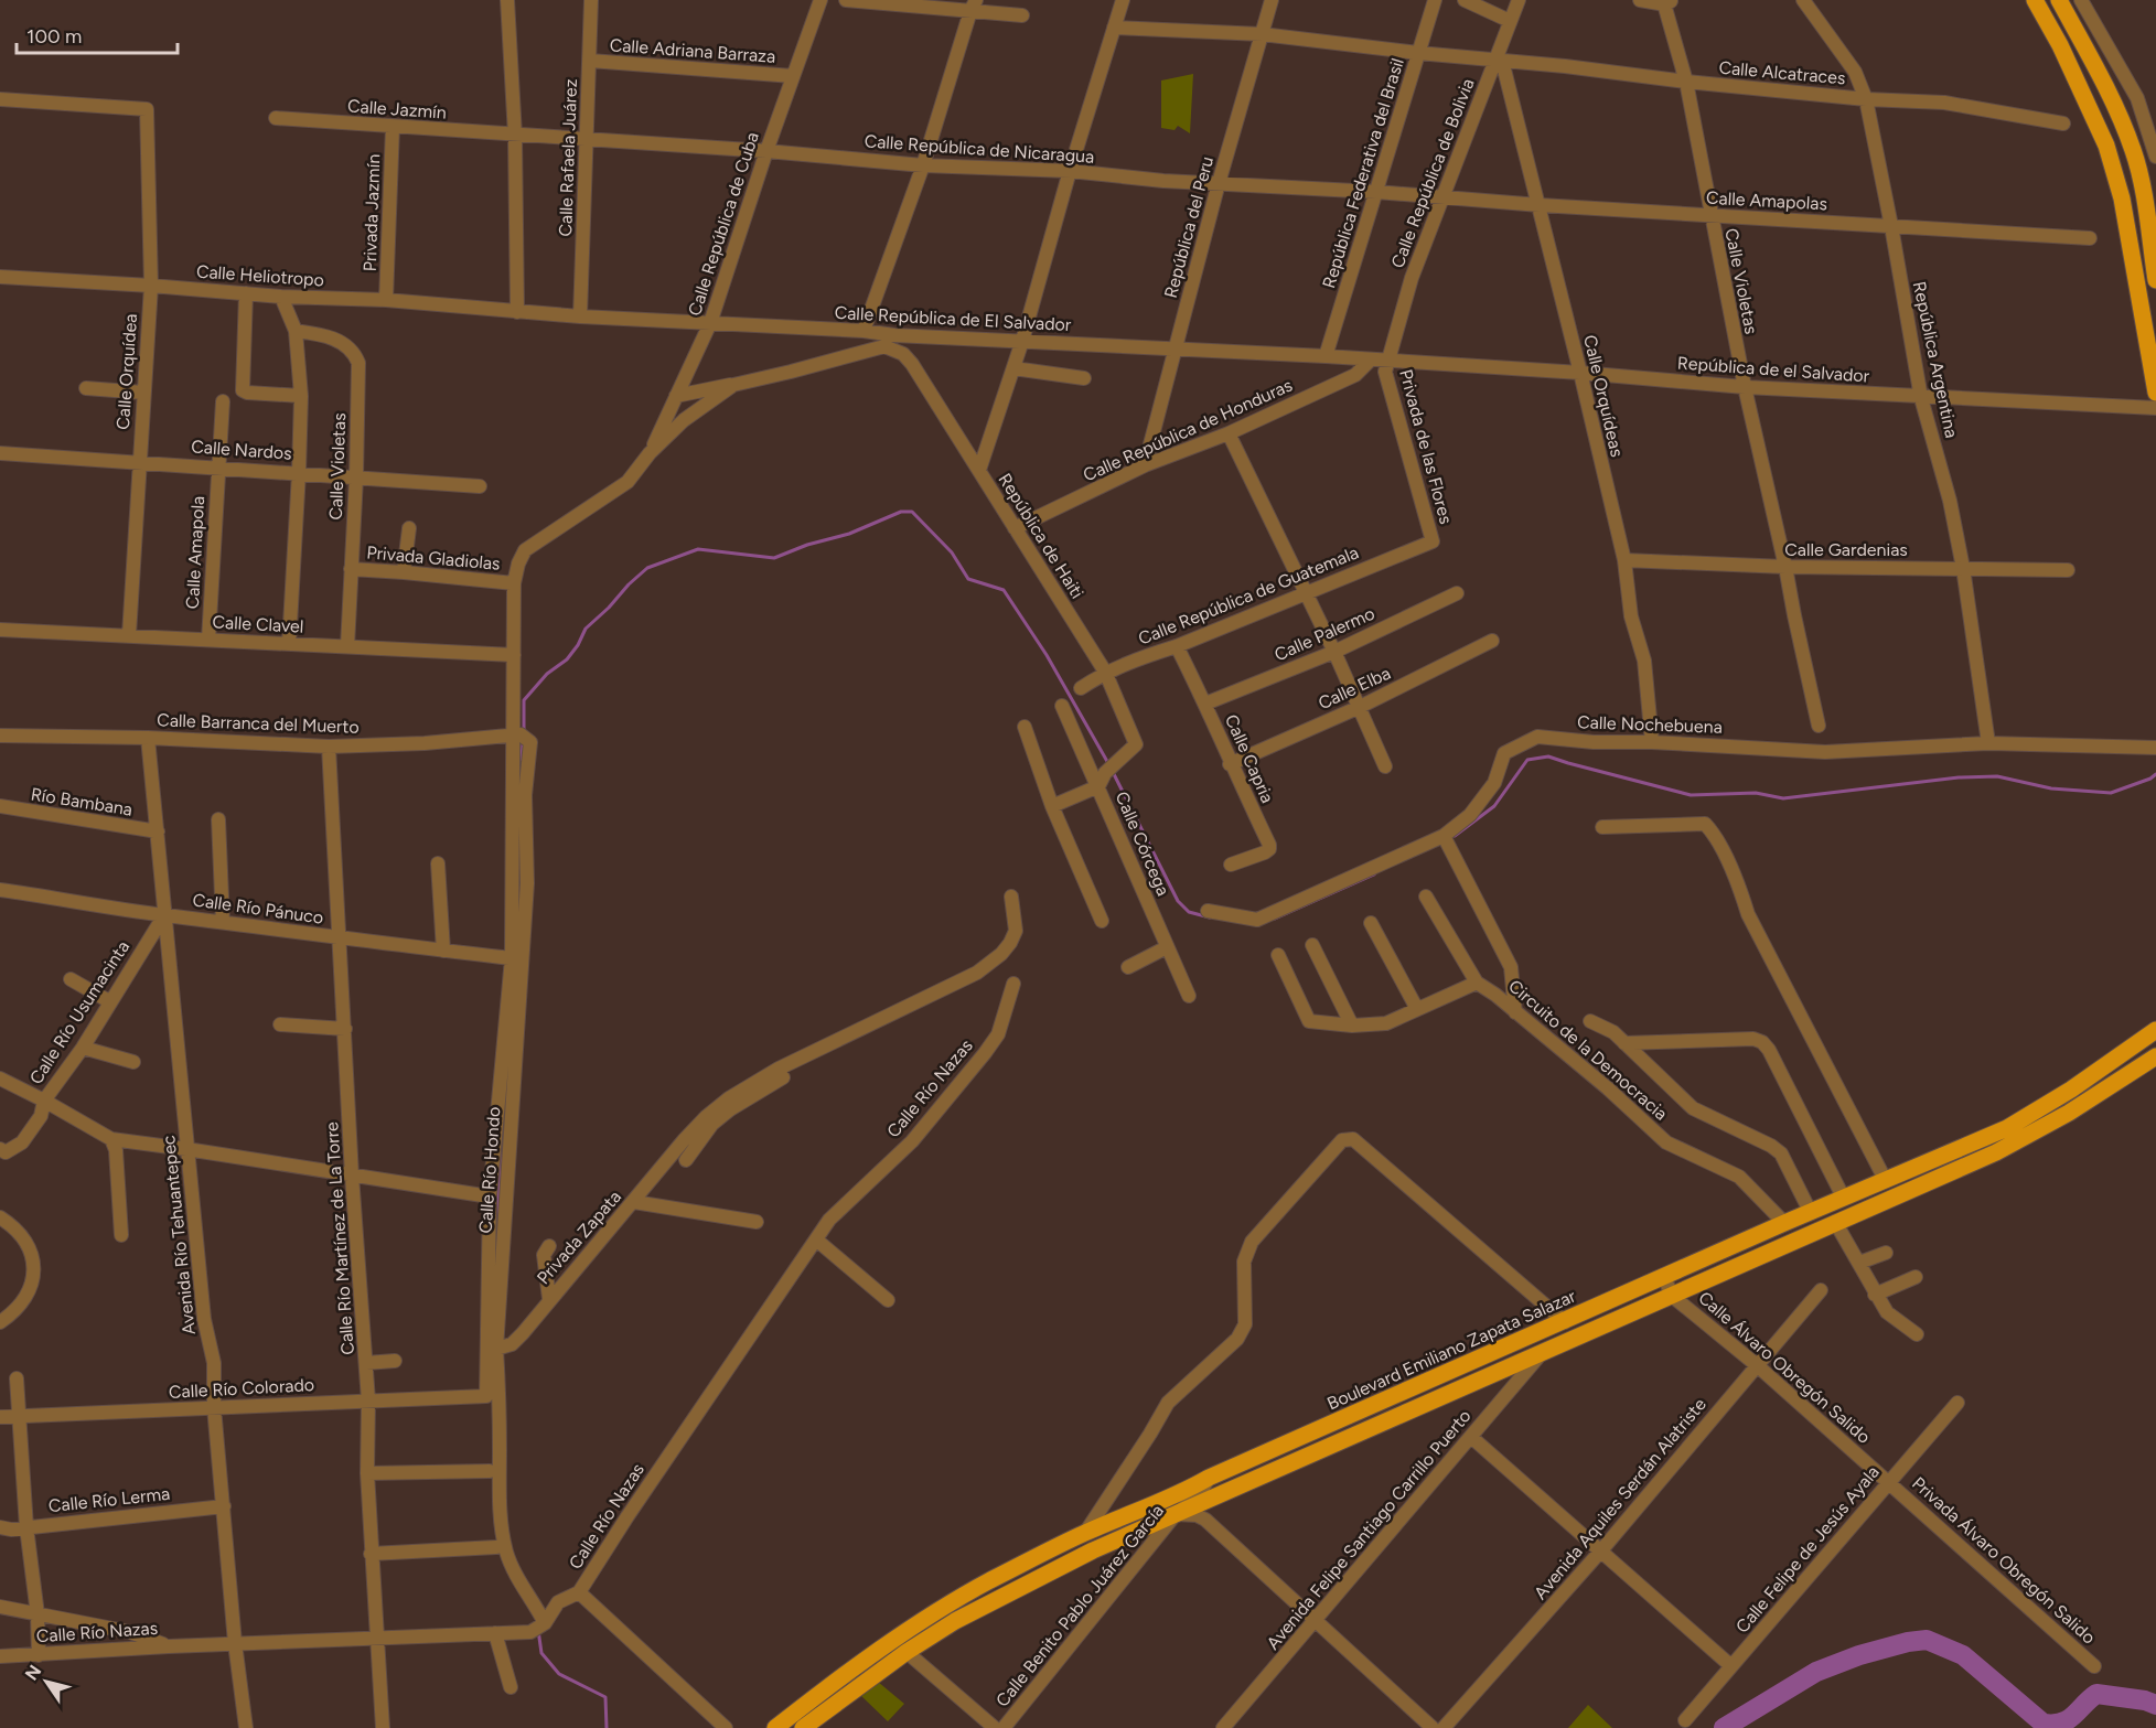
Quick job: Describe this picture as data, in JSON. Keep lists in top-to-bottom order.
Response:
{
  "streets": {
    "main road": ["Boulevard Emiliano Zapata Salazar"],
    "street": [
      "Calle Adriana Barraza",
      "Calle Alcatraces",
      "Calle Jazmín",
      "Calle República de Nicaragua",
      "Calle Rafaela Juárez",
      "República Federativa del Brasil",
      "Calle República de Bolivia",
      "Calle Amapolas",
      "Privada Jazmín",
      "Calle República de Cuba",
      "República del Peru",
      "Calle Heliotropo",
      "Calle Violetas",
      "Calle República de El Salvador",
      "República Argentina",
      "República de el Salvador",
      "Calle Orquídea",
      "Calle Orquídeas",
      "Calle República de Honduras",
      "Privada de las Flores",
      "Calle Nardos",
      "República de Haiti",
      "Calle Gardenias",
      "Calle Amapola",
      "Privada Gladiolas",
      "Calle República de Guatemala",
      "Calle Clavel",
      "Calle Palermo",
      "Calle Elba",
      "Calle Barranca del Muerto",
      "Calle Nochebuena",
      "Calle Capria",
      "Río Bambana",
      "Calle Córcega",
      "Calle Río Pánuco",
      "Calle Río Usumacinta",
      "Circuito de la Democracia",
      "Calle Río Nazas",
      "Calle Río Hondo",
      "Avenida Río Tehuantepec",
      "Privada Zapata",
      "Calle Río Martínez de La Torre",
      "Calle Álvaro Obregón Salido",
      "Calle Río Colorado",
      "Avenida Aquiles Serdán Alatriste",
      "Calle Río Lerma",
      "Avenida Felipe Santiago Carrillo Puerto",
      "Calle Felipe de Jesús Ayala",
      "Privada Álvaro Obregón Salido",
      "Calle Benito Pablo Juárez García"
    ]
  },
  "crossings": [
    ["Calle Adriana Barraza", "Calle Rafaela Juárez"],
    ["Calle Adriana Barraza", "Calle República de Cuba"],
    ["Calle Alcatraces", "República Federativa del Brasil"],
    ["Calle Alcatraces", "Calle República de Bolivia"],
    ["Calle Alcatraces", "República del Peru"],
    ["Calle Alcatraces", "Calle Violetas"],
    ["Calle Alcatraces", "República Argentina"],
    ["Calle Alcatraces", "Calle Orquídeas"],
    ["Calle Jazmín", "Calle República de Nicaragua"],
    ["Calle Jazmín", "Privada Jazmín"],
    ["Calle República de Nicaragua", "Calle Rafaela Juárez"],
    ["Calle República de Nicaragua", "República Federativa del Brasil"],
    ["Calle República de Nicaragua", "Calle República de Bolivia"],
    ["Calle República de Nicaragua", "Calle Amapolas"],
    ["Calle República de Nicaragua", "Calle República de Cuba"],
    ["Calle República de Nicaragua", "República del Peru"],
    ["Calle Rafaela Juárez", "Calle República de El Salvador"],
    ["República Federativa del Brasil", "Calle República de El Salvador"],
    ["Calle República de Bolivia", "Calle Amapolas"],
    ["Calle República de Bolivia", "Calle República de El Salvador"],
    ["Calle República de Bolivia", "República de el Salvador"],
    ["Calle República de Bolivia", "Calle Orquídeas"],
    ["Calle República de Bolivia", "Privada de las Flores"],
    ["Calle Amapolas", "Calle Violetas"],
    ["Calle Amapolas", "República Argentina"],
    ["Calle Amapolas", "Calle Orquídeas"],
    ["Privada Jazmín", "Calle Heliotropo"],
    ["Calle República de Cuba", "Calle República de El Salvador"],
    ["República del Peru", "Calle República de El Salvador"],
    ["República del Peru", "Calle República de Honduras"],
    ["Calle Heliotropo", "Calle República de El Salvador"],
    ["Calle Heliotropo", "Calle Orquídea"],
    ["Calle Violetas", "República de el Salvador"],
    ["Calle Violetas", "Calle Nardos"],
    ["Calle Violetas", "Calle Gardenias"],
    ["Calle Violetas", "Privada Gladiolas"],
    ["Calle Violetas", "Calle Clavel"],
    ["Calle República de El Salvador", "República de el Salvador"],
    ["Calle República de El Salvador", "Calle República de Honduras"],
    ["Calle República de El Salvador", "Privada de las Flores"],
    ["República Argentina", "República de el Salvador"],
    ["República Argentina", "Calle Gardenias"],
    ["República Argentina", "Calle Nochebuena"],
    ["República de el Salvador", "Calle Orquídeas"],
    ["República de el Salvador", "Privada de las Flores"],
    ["Calle Orquídea", "Calle Nardos"],
    ["Calle Orquídea", "Calle Clavel"],
    ["Calle Orquídeas", "Calle Gardenias"],
    ["Calle Orquídeas", "Calle Nochebuena"],
    ["Calle República de Honduras", "República de Haiti"],
    ["Privada de las Flores", "Calle República de Guatemala"],
    ["Calle Nardos", "Calle Amapola"],
    ["República de Haiti", "Calle República de Guatemala"],
    ["República de Haiti", "Calle Córcega"],
    ["Calle Amapola", "Calle Clavel"],
    ["Calle República de Guatemala", "Calle Capria"],
    ["Calle Palermo", "Calle Capria"],
    ["Calle Elba", "Calle Capria"],
    ["Calle Barranca del Muerto", "Calle Río Hondo"],
    ["Calle Barranca del Muerto", "Avenida Río Tehuantepec"],
    ["Calle Barranca del Muerto", "Calle Río Martínez de La Torre"],
    ["Río Bambana", "Avenida Río Tehuantepec"],
    ["Calle Río Pánuco", "Calle Río Usumacinta"],
    ["Calle Río Pánuco", "Calle Río Hondo"],
    ["Calle Río Pánuco", "Avenida Río Tehuantepec"],
    ["Calle Río Pánuco", "Calle Río Martínez de La Torre"],
    ["Calle Río Usumacinta", "Avenida Río Tehuantepec"],
    ["Circuito de la Democracia", "Boulevard Emiliano Zapata Salazar"],
    ["Calle Río Nazas", "Calle Río Hondo"],
    ["Calle Río Nazas", "Avenida Río Tehuantepec"],
    ["Calle Río Nazas", "Calle Río Martínez de La Torre"],
    ["Calle Río Hondo", "Privada Zapata"],
    ["Calle Río Hondo", "Calle Río Colorado"],
    ["Avenida Río Tehuantepec", "Calle Río Colorado"],
    ["Avenida Río Tehuantepec", "Calle Río Lerma"],
    ["Calle Río Martínez de La Torre", "Calle Río Colorado"],
    ["Boulevard Emiliano Zapata Salazar", "Calle Álvaro Obregón Salido"],
    ["Boulevard Emiliano Zapata Salazar", "Calle Benito Pablo Juárez García"],
    ["Calle Álvaro Obregón Salido", "Avenida Aquiles Serdán Alatriste"],
    ["Calle Álvaro Obregón Salido", "Calle Felipe de Jesús Ayala"],
    ["Calle Álvaro Obregón Salido", "Privada Álvaro Obregón Salido"],
    ["Calle Felipe de Jesús Ayala", "Privada Álvaro Obregón Salido"]
  ],
  "scale_bar": "100 m",
  "north": "top left"
}
